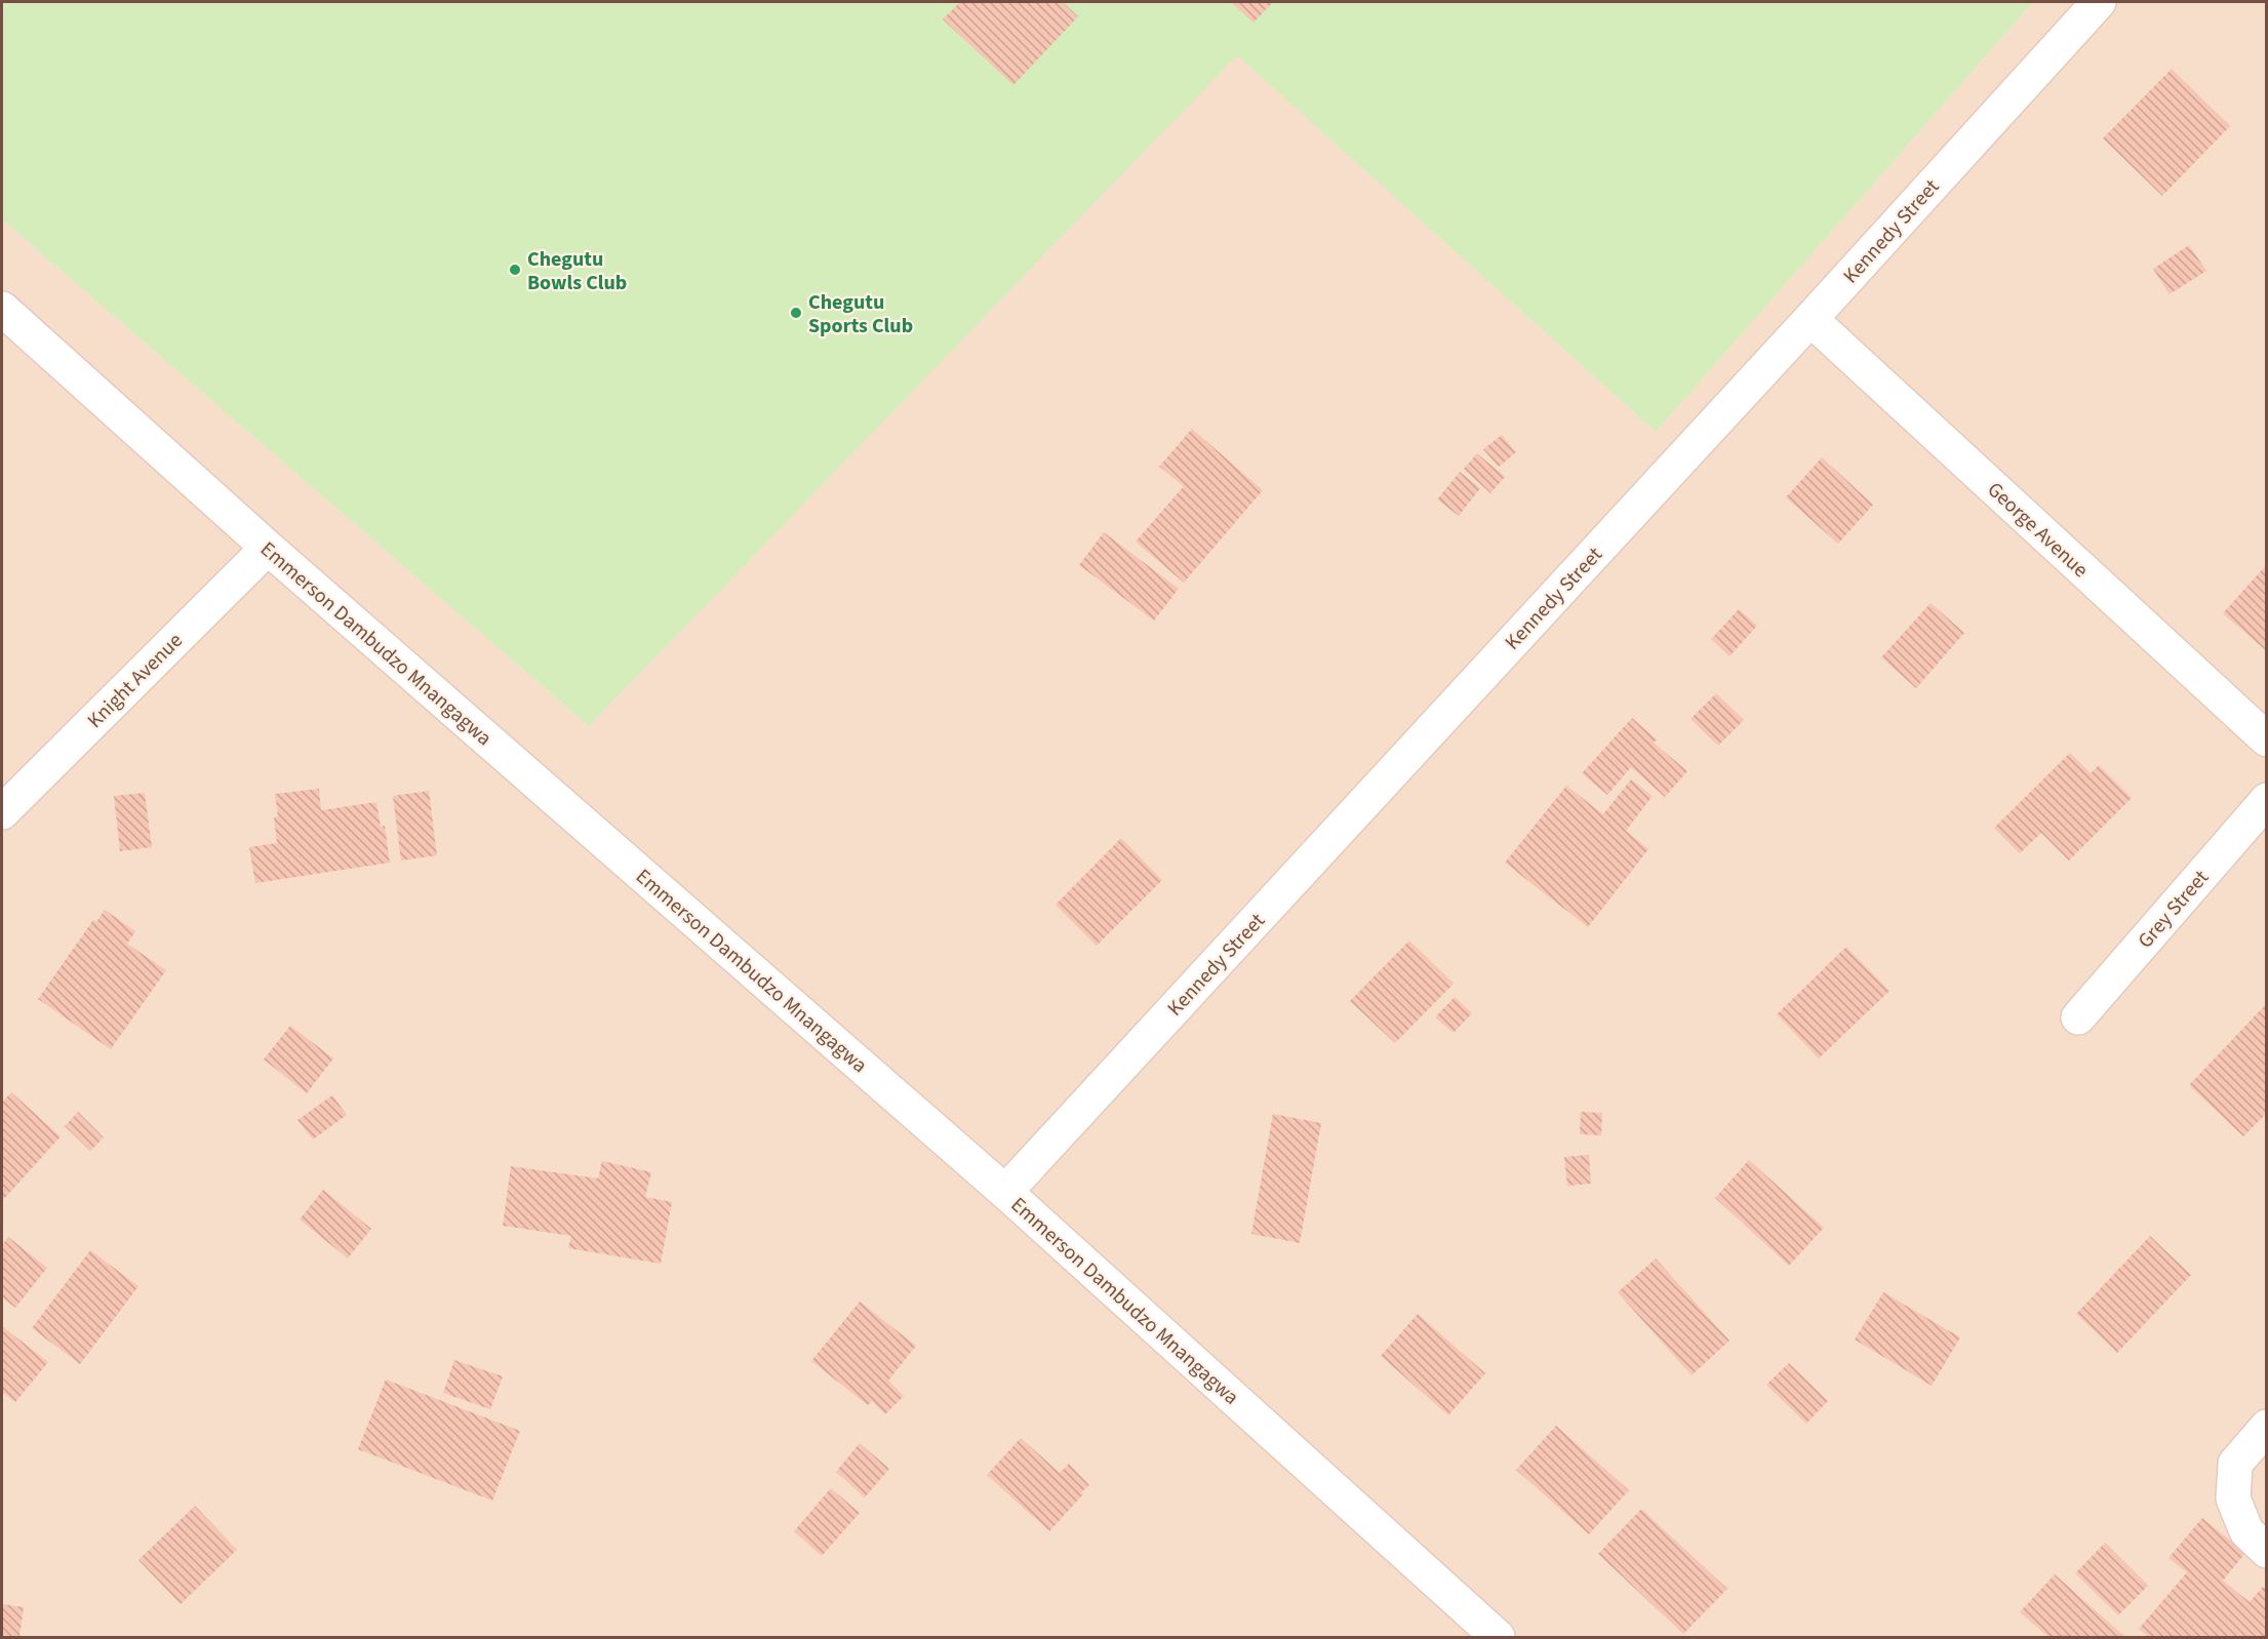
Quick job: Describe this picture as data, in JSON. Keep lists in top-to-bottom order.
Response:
{
  "streets": {
    "street": [
      "Kennedy Street",
      "George Avenue",
      "Emmerson Dambudzo Mnangagwa",
      "Knight Avenue",
      "Grey Street"
    ]
  },
  "crossings": [
    ["Kennedy Street", "George Avenue"],
    ["Kennedy Street", "Emmerson Dambudzo Mnangagwa"],
    ["Emmerson Dambudzo Mnangagwa", "Knight Avenue"]
  ],
  "places": ["Chegutu Bowls Club", "Chegutu Sports Club"]
}
